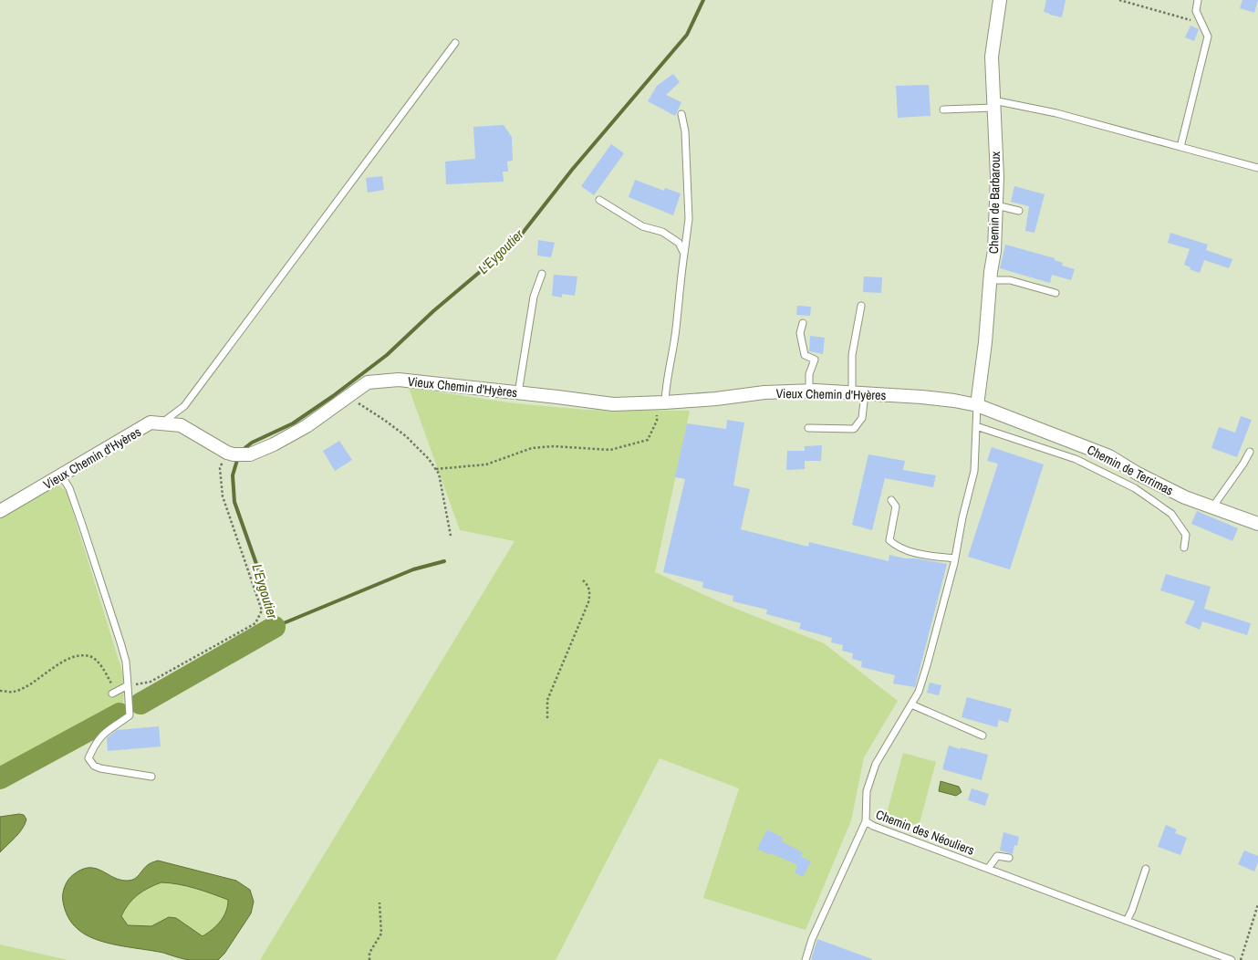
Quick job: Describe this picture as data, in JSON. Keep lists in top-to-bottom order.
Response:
{
  "streets": {
    "street": ["Chemin de Barbaroux", "Vieux Chemin d'Hyères", "Chemin de Terrimas"],
    "lane": ["Chemin des Néouliers"]
  },
  "crossings": [
    ["Chemin de Barbaroux", "Vieux Chemin d'Hyères"],
    ["Chemin de Barbaroux", "Chemin de Terrimas"],
    ["Chemin de Barbaroux", "Chemin des Néouliers"],
    ["Vieux Chemin d'Hyères", "Chemin de Terrimas"],
    ["Vieux Chemin d'Hyères", "Chemin des Néouliers"],
    ["Chemin de Terrimas", "Chemin des Néouliers"]
  ],
  "water": ["L'Eygoutier"]
}
